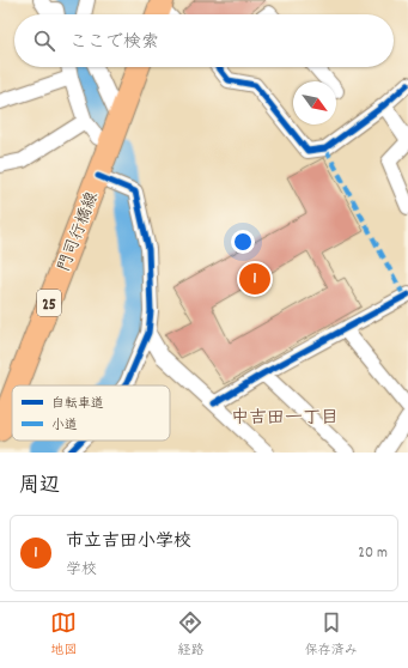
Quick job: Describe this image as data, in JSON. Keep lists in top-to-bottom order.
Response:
{
  "streets": {
    "main road": ["門司行橋線", "25"]
  },
  "districts": ["中吉田一丁目"],
  "legend": ["自転車道", "小道"],
  "north": "bottom right",
  "page": {
    "search": "ここで検索",
    "pins": "1",
    "heading": "周辺",
    "list": [
      {
        "mark": "1",
        "name": "市立吉田小学校",
        "note": "学校",
        "value": "20 m"
      }
    ],
    "nav": ["地図", "経路", "保存済み"]
  }
}
